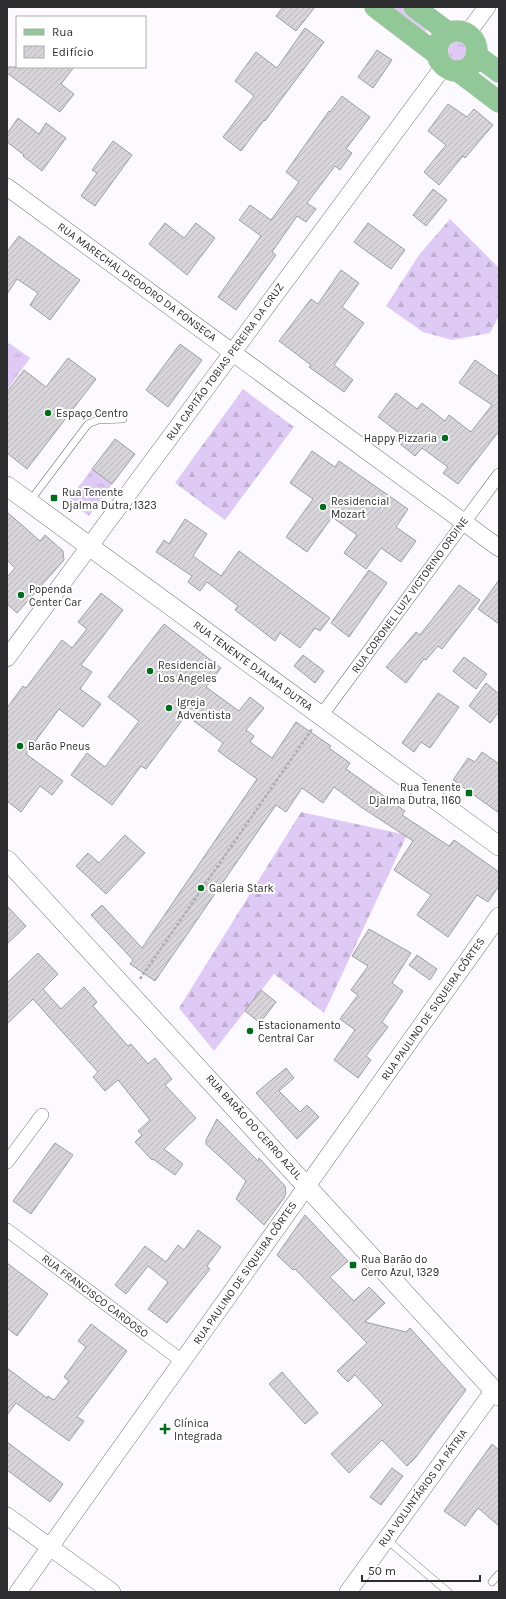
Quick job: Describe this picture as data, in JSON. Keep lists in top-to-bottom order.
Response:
{
  "streets": {
    "main road": ["RUA TENENTE DJALMA DUTRA", "RUA BARÃO DO CERRO AZUL"],
    "street": [
      "RUA MARECHAL DEODORO DA FONSECA",
      "RUA CAPITÃO TOBIAS PEREIRA DA CRUZ",
      "RUA CORONEL LUIZ VICTORINO ORDINE",
      "RUA PAULINO DE SIQUEIRA CÔRTES",
      "RUA FRANCISCO CARDOSO",
      "RUA VOLUNTÁRIOS DA PÁTRIA"
    ]
  },
  "crossings": [
    ["RUA MARECHAL DEODORO DA FONSECA", "RUA CAPITÃO TOBIAS PEREIRA DA CRUZ"],
    ["RUA MARECHAL DEODORO DA FONSECA", "RUA CORONEL LUIZ VICTORINO ORDINE"],
    ["RUA CAPITÃO TOBIAS PEREIRA DA CRUZ", "RUA TENENTE DJALMA DUTRA"],
    ["RUA CORONEL LUIZ VICTORINO ORDINE", "RUA TENENTE DJALMA DUTRA"],
    ["RUA PAULINO DE SIQUEIRA CÔRTES", "RUA BARÃO DO CERRO AZUL"],
    ["RUA PAULINO DE SIQUEIRA CÔRTES", "RUA FRANCISCO CARDOSO"],
    ["RUA BARÃO DO CERRO AZUL", "RUA VOLUNTÁRIOS DA PÁTRIA"]
  ],
  "places": {
    "other": [
      "Espaço Centro",
      "Happy Pizzaria",
      "Residencial Mozart",
      "Popenda Center Car",
      "Residencial Los Angeles",
      "Igreja Adventista",
      "Barão Pneus",
      "Galeria Stark",
      "Estacionamento Central Car"
    ],
    "transit": ["Rua Tenente Djalma Dutra, 1323", "Rua Tenente Djalma Dutra, 1160", "Rua Barão do Cerro Azul, 1329"],
    "health": ["Clínica Integrada"]
  },
  "legend": ["Rua", "Edifício"],
  "scale_bar": "50 m"
}
